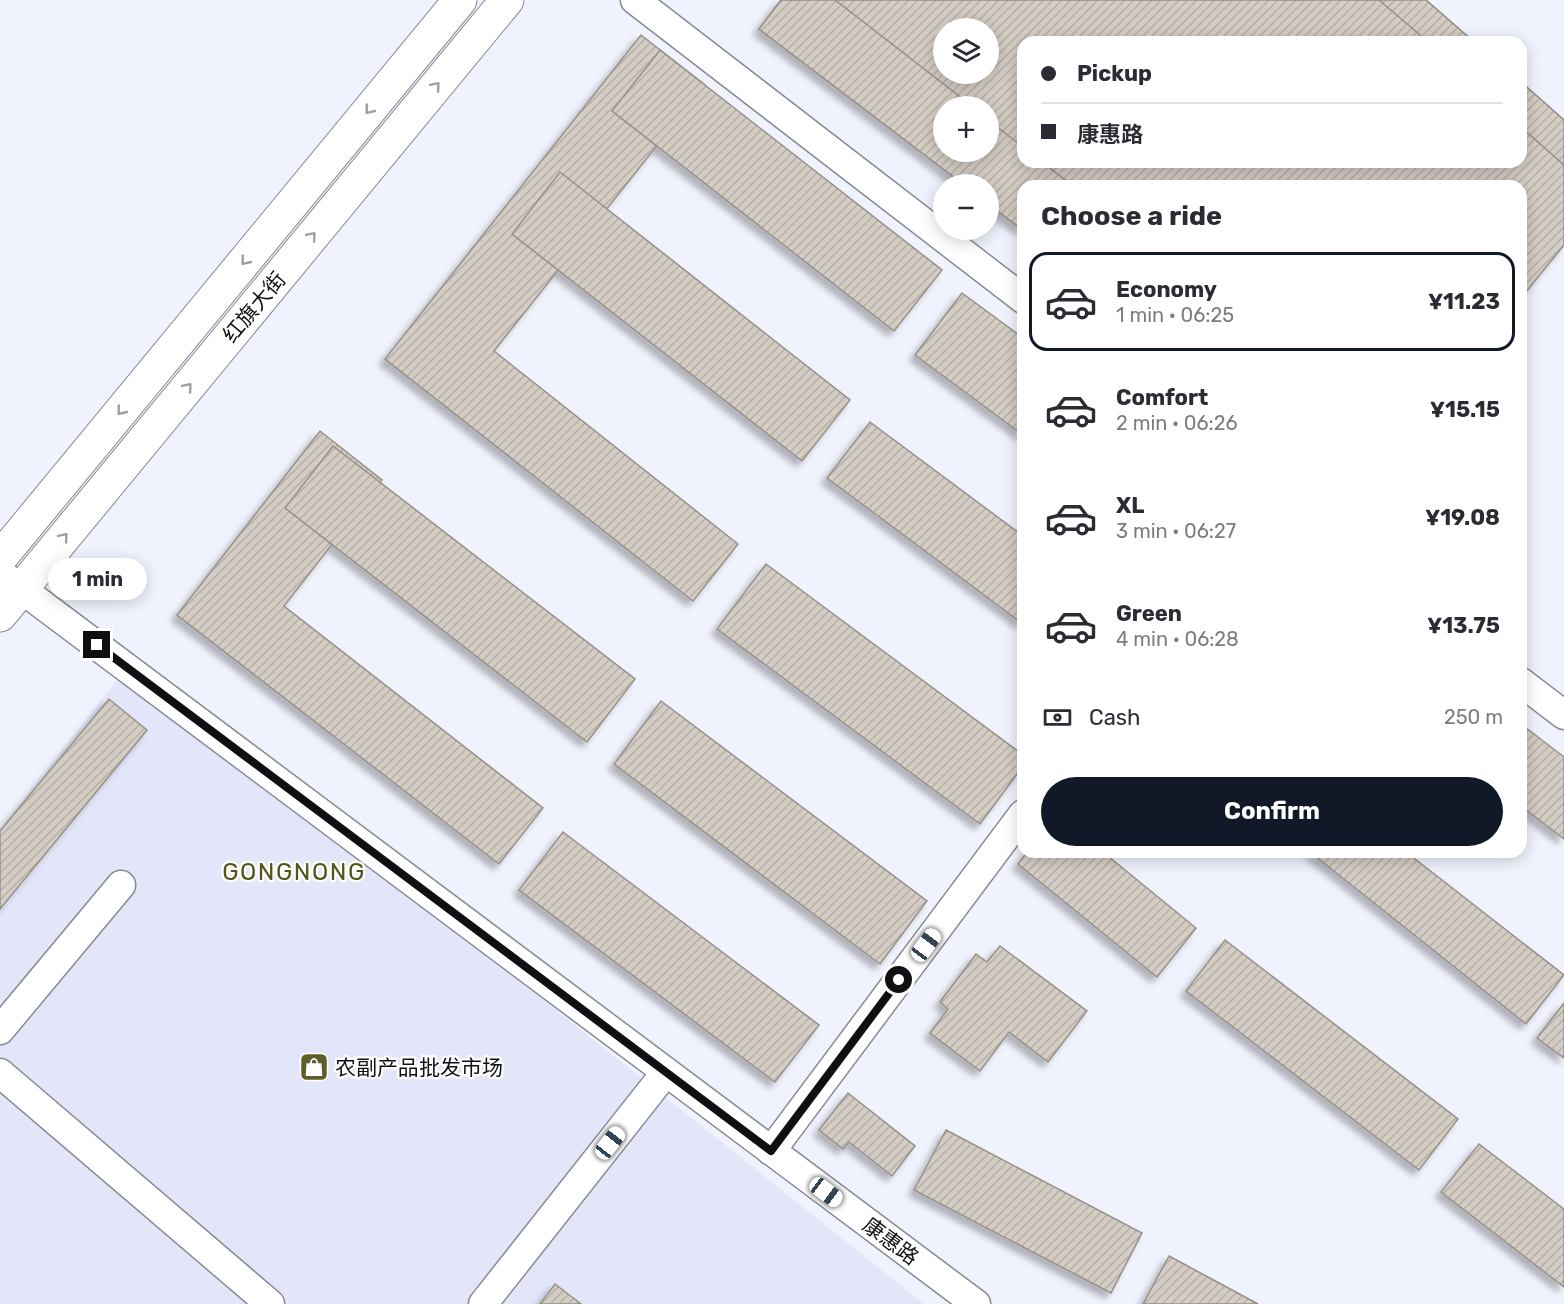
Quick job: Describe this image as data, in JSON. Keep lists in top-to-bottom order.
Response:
{
  "streets": {
    "main road": ["红旗大街"],
    "street": ["康惠路"]
  },
  "crossings": [
    ["红旗大街", "康惠路"]
  ],
  "districts": ["GONGNONG"],
  "places": {
    "shop": ["农副产品批发市场"]
  },
  "page": {
    "map_buttons": ["+", "−"],
    "banner": ["Pickup", "康惠路"],
    "heading": "Choose a ride",
    "list": [
      {
        "name": "Economy",
        "note": "1 min · 06:25",
        "value": "¥11.23"
      },
      {
        "name": "Comfort",
        "note": "2 min · 06:26",
        "value": "¥15.15"
      },
      {
        "name": "XL",
        "note": "3 min · 06:27",
        "value": "¥19.08"
      },
      {
        "name": "Green",
        "note": "4 min · 06:28",
        "value": "¥13.75"
      }
    ],
    "bubble": "1 min",
    "pay": ["Cash", "250 m"],
    "buttons": "Confirm"
  }
}
